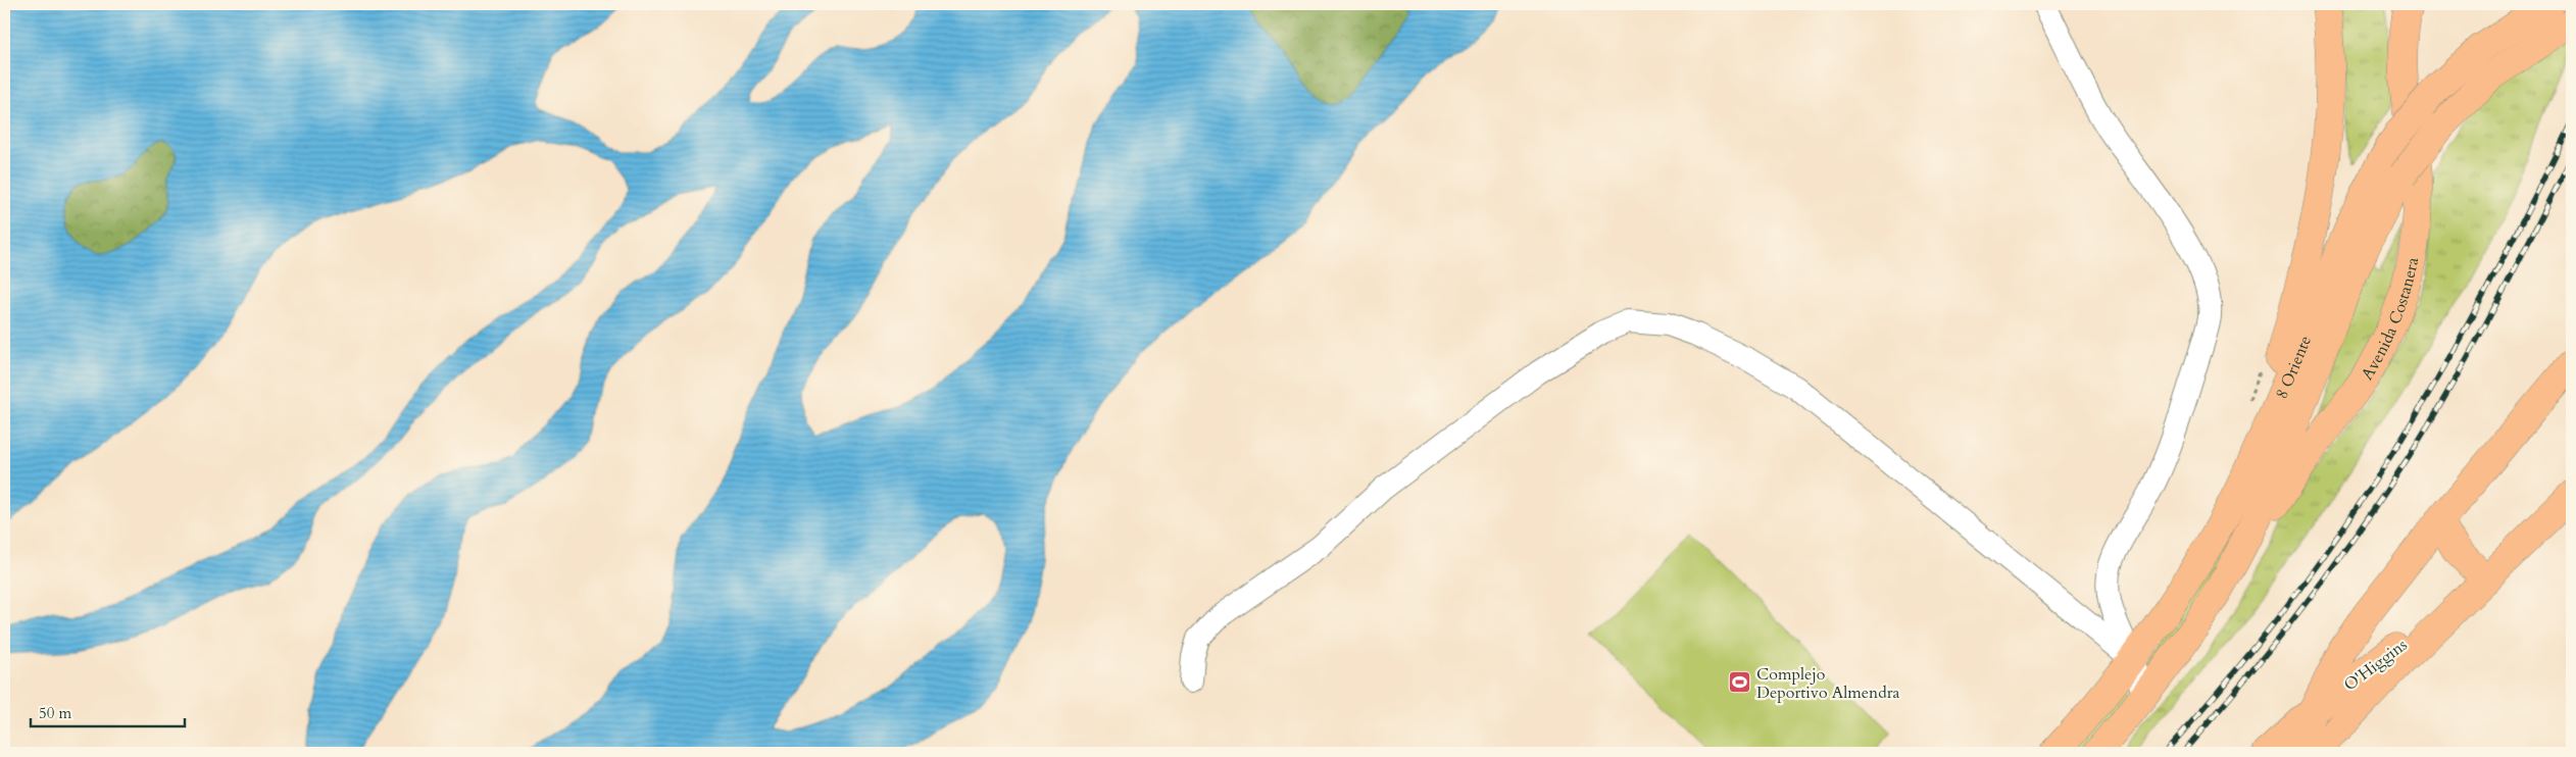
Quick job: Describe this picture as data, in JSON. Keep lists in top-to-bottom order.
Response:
{
  "streets": {
    "main road": ["Avenida Costanera", "8 Oriente", "O'Higgins"]
  },
  "crossings": [
    ["Avenida Costanera", "8 Oriente"]
  ],
  "places": {
    "sports": ["Complejo Deportivo Almendra"]
  },
  "scale_bar": "50 m"
}
